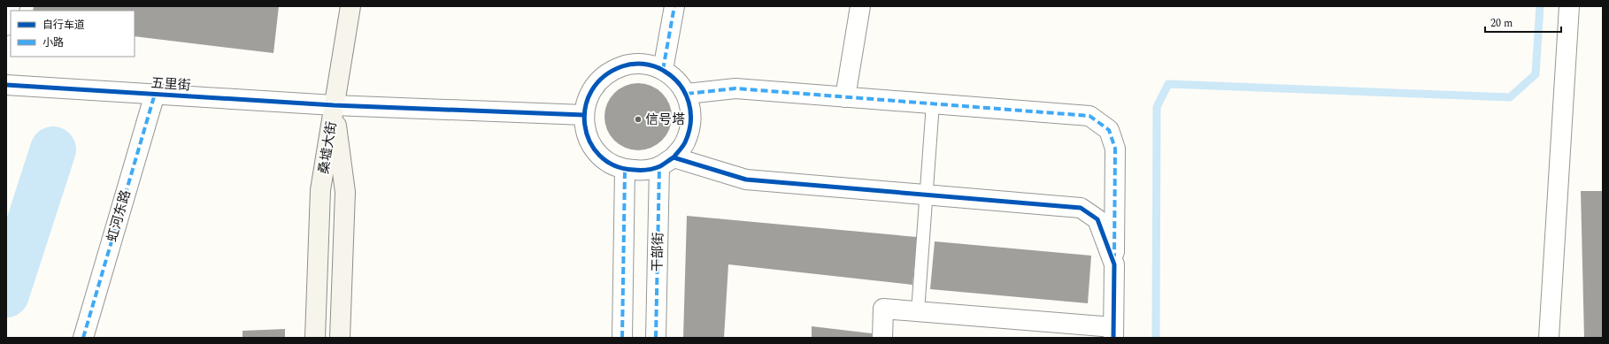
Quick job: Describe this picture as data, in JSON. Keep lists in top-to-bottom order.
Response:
{
  "streets": {
    "main road": ["桑墟大街"],
    "street": ["五里街", "虹河东路", "干部街"]
  },
  "crossings": [
    ["五里街", "桑墟大街"],
    ["五里街", "虹河东路"],
    ["五里街", "干部街"]
  ],
  "places": ["信号塔"],
  "legend": ["自行车道", "小路"],
  "scale_bar": "20 m"
}
